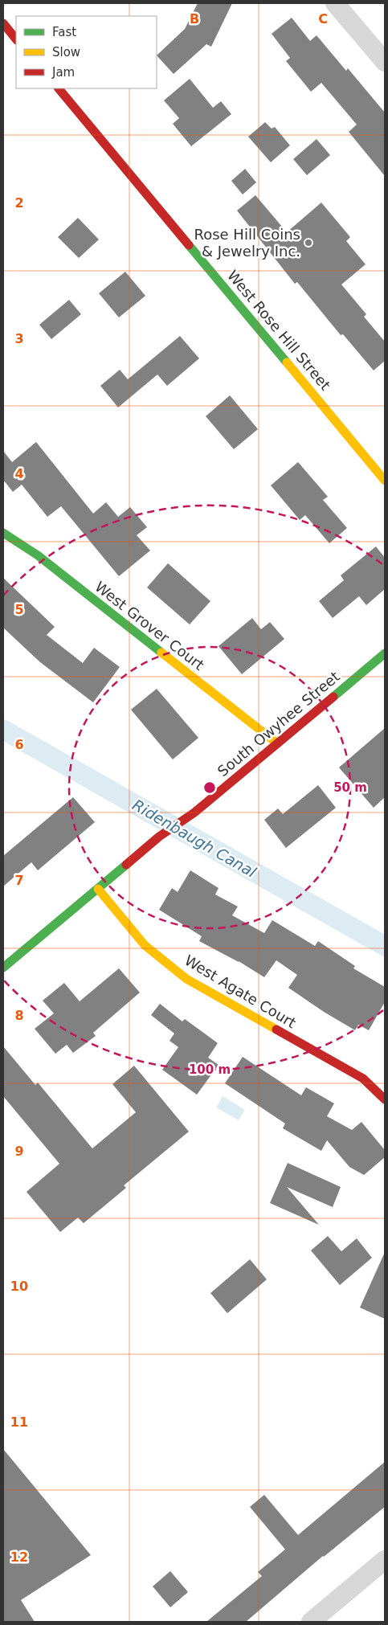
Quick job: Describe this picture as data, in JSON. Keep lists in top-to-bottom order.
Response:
{
  "streets": {
    "street": [
      "West Rose Hill Street",
      "West Grover Court",
      "South Owyhee Street",
      "West Agate Court"
    ]
  },
  "crossings": [
    ["West Grover Court", "South Owyhee Street"],
    ["South Owyhee Street", "West Agate Court"]
  ],
  "water": ["Ridenbaugh Canal"],
  "places": ["Rose Hill Coins & Jewelry Inc."],
  "legend": ["Fast", "Slow", "Jam"],
  "grid": {
    "columns": ["B", "C"],
    "rows": [
      "2",
      "3",
      "4",
      "5",
      "6",
      "7",
      "8",
      "9",
      "10",
      "11",
      "12"
    ]
  },
  "rings": ["50 m", "100 m"]
}
